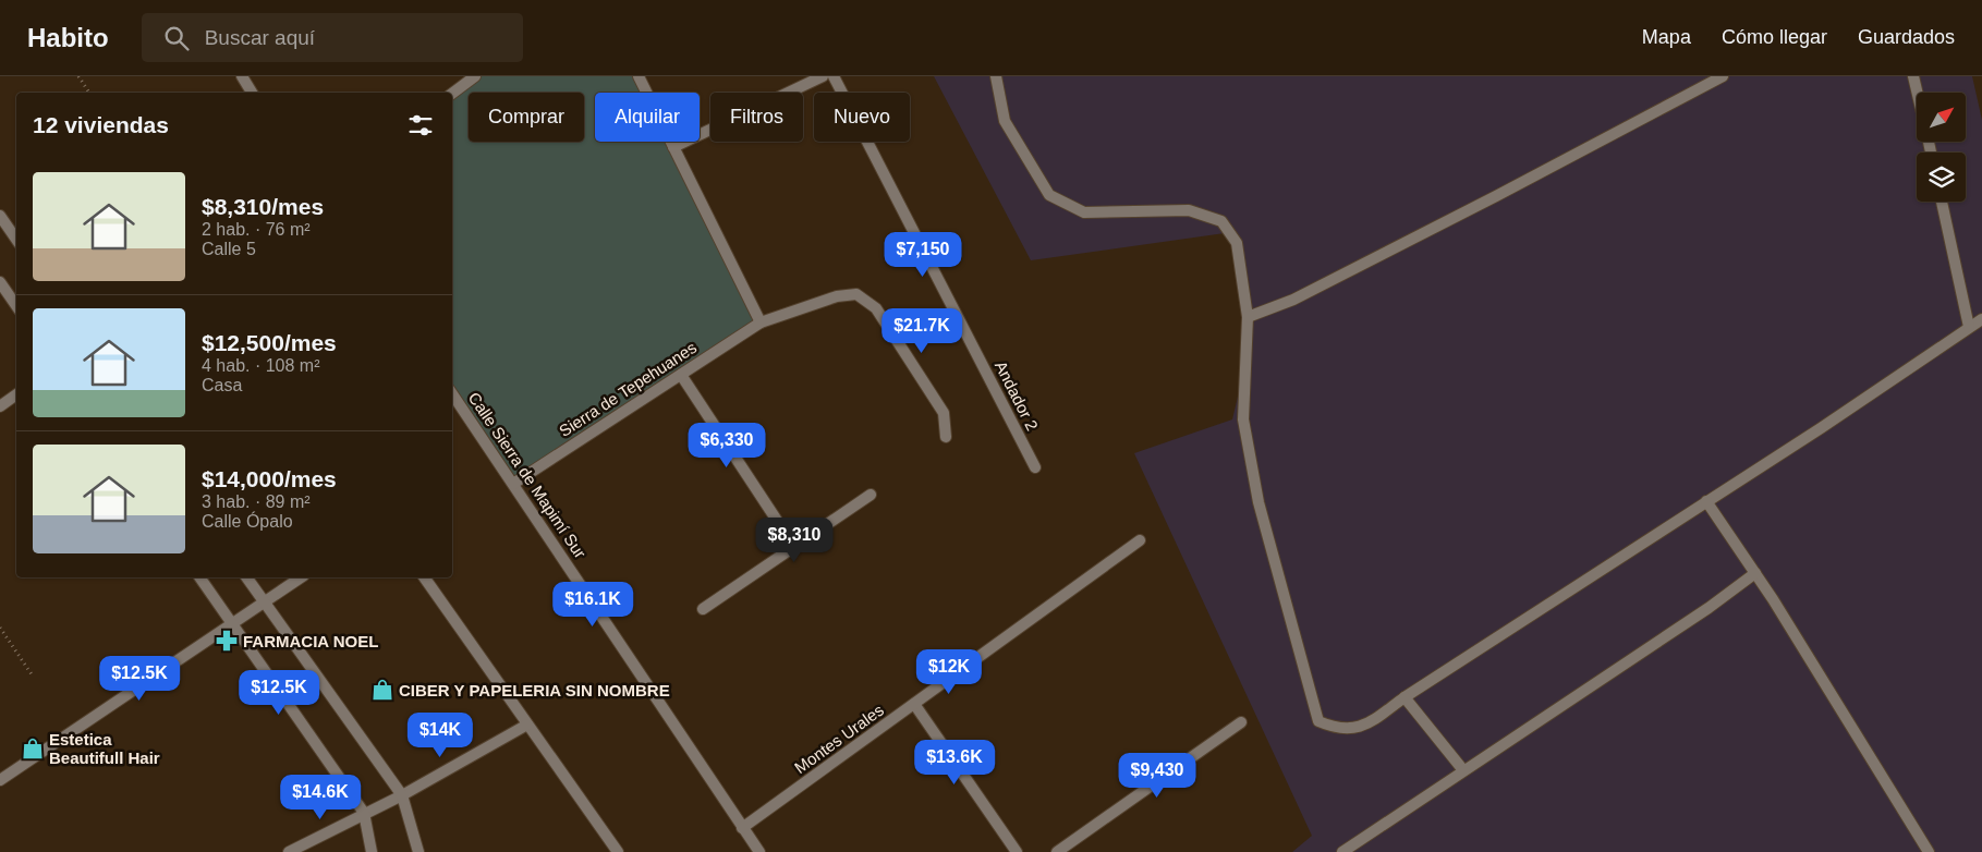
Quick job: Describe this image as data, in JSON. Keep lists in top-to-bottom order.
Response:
{
  "streets": {
    "street": [
      "Sierra de Tepehuanes",
      "Andador 2",
      "Calle Sierra de Mapimí Sur",
      "Montes Urales"
    ]
  },
  "crossings": [
    ["Sierra de Tepehuanes", "Calle Sierra de Mapimí Sur"],
    ["Calle Sierra de Mapimí Sur", "Montes Urales"]
  ],
  "places": {
    "pharmacy": ["FARMACIA NOEL"],
    "shop": ["CIBER Y PAPELERIA SIN NOMBRE", "Estetica Beautifull Hair"]
  },
  "north": "top right",
  "page": {
    "header": "Habito",
    "search": "Buscar aquí",
    "nav": ["Mapa", "Cómo llegar", "Guardados"],
    "chip": [
      "Comprar",
      "Alquilar",
      "Filtros",
      "Nuevo"
    ],
    "heading": "12 viviendas",
    "list": [
      {
        "name": "$8,310/mes",
        "note": "2 hab. · 76 m² · Calle 5"
      },
      {
        "name": "$12,500/mes",
        "note": "4 hab. · 108 m² · Casa"
      },
      {
        "name": "$14,000/mes",
        "note": "3 hab. · 89 m² · Calle Ópalo"
      }
    ],
    "price": [
      "$7,150",
      "$21.7K",
      "$6,330",
      "$8,310",
      "$16.1K",
      "$12K",
      "$12.5K",
      "$12.5K",
      "$14K",
      "$13.6K",
      "$9,430",
      "$14.6K"
    ]
  }
}
